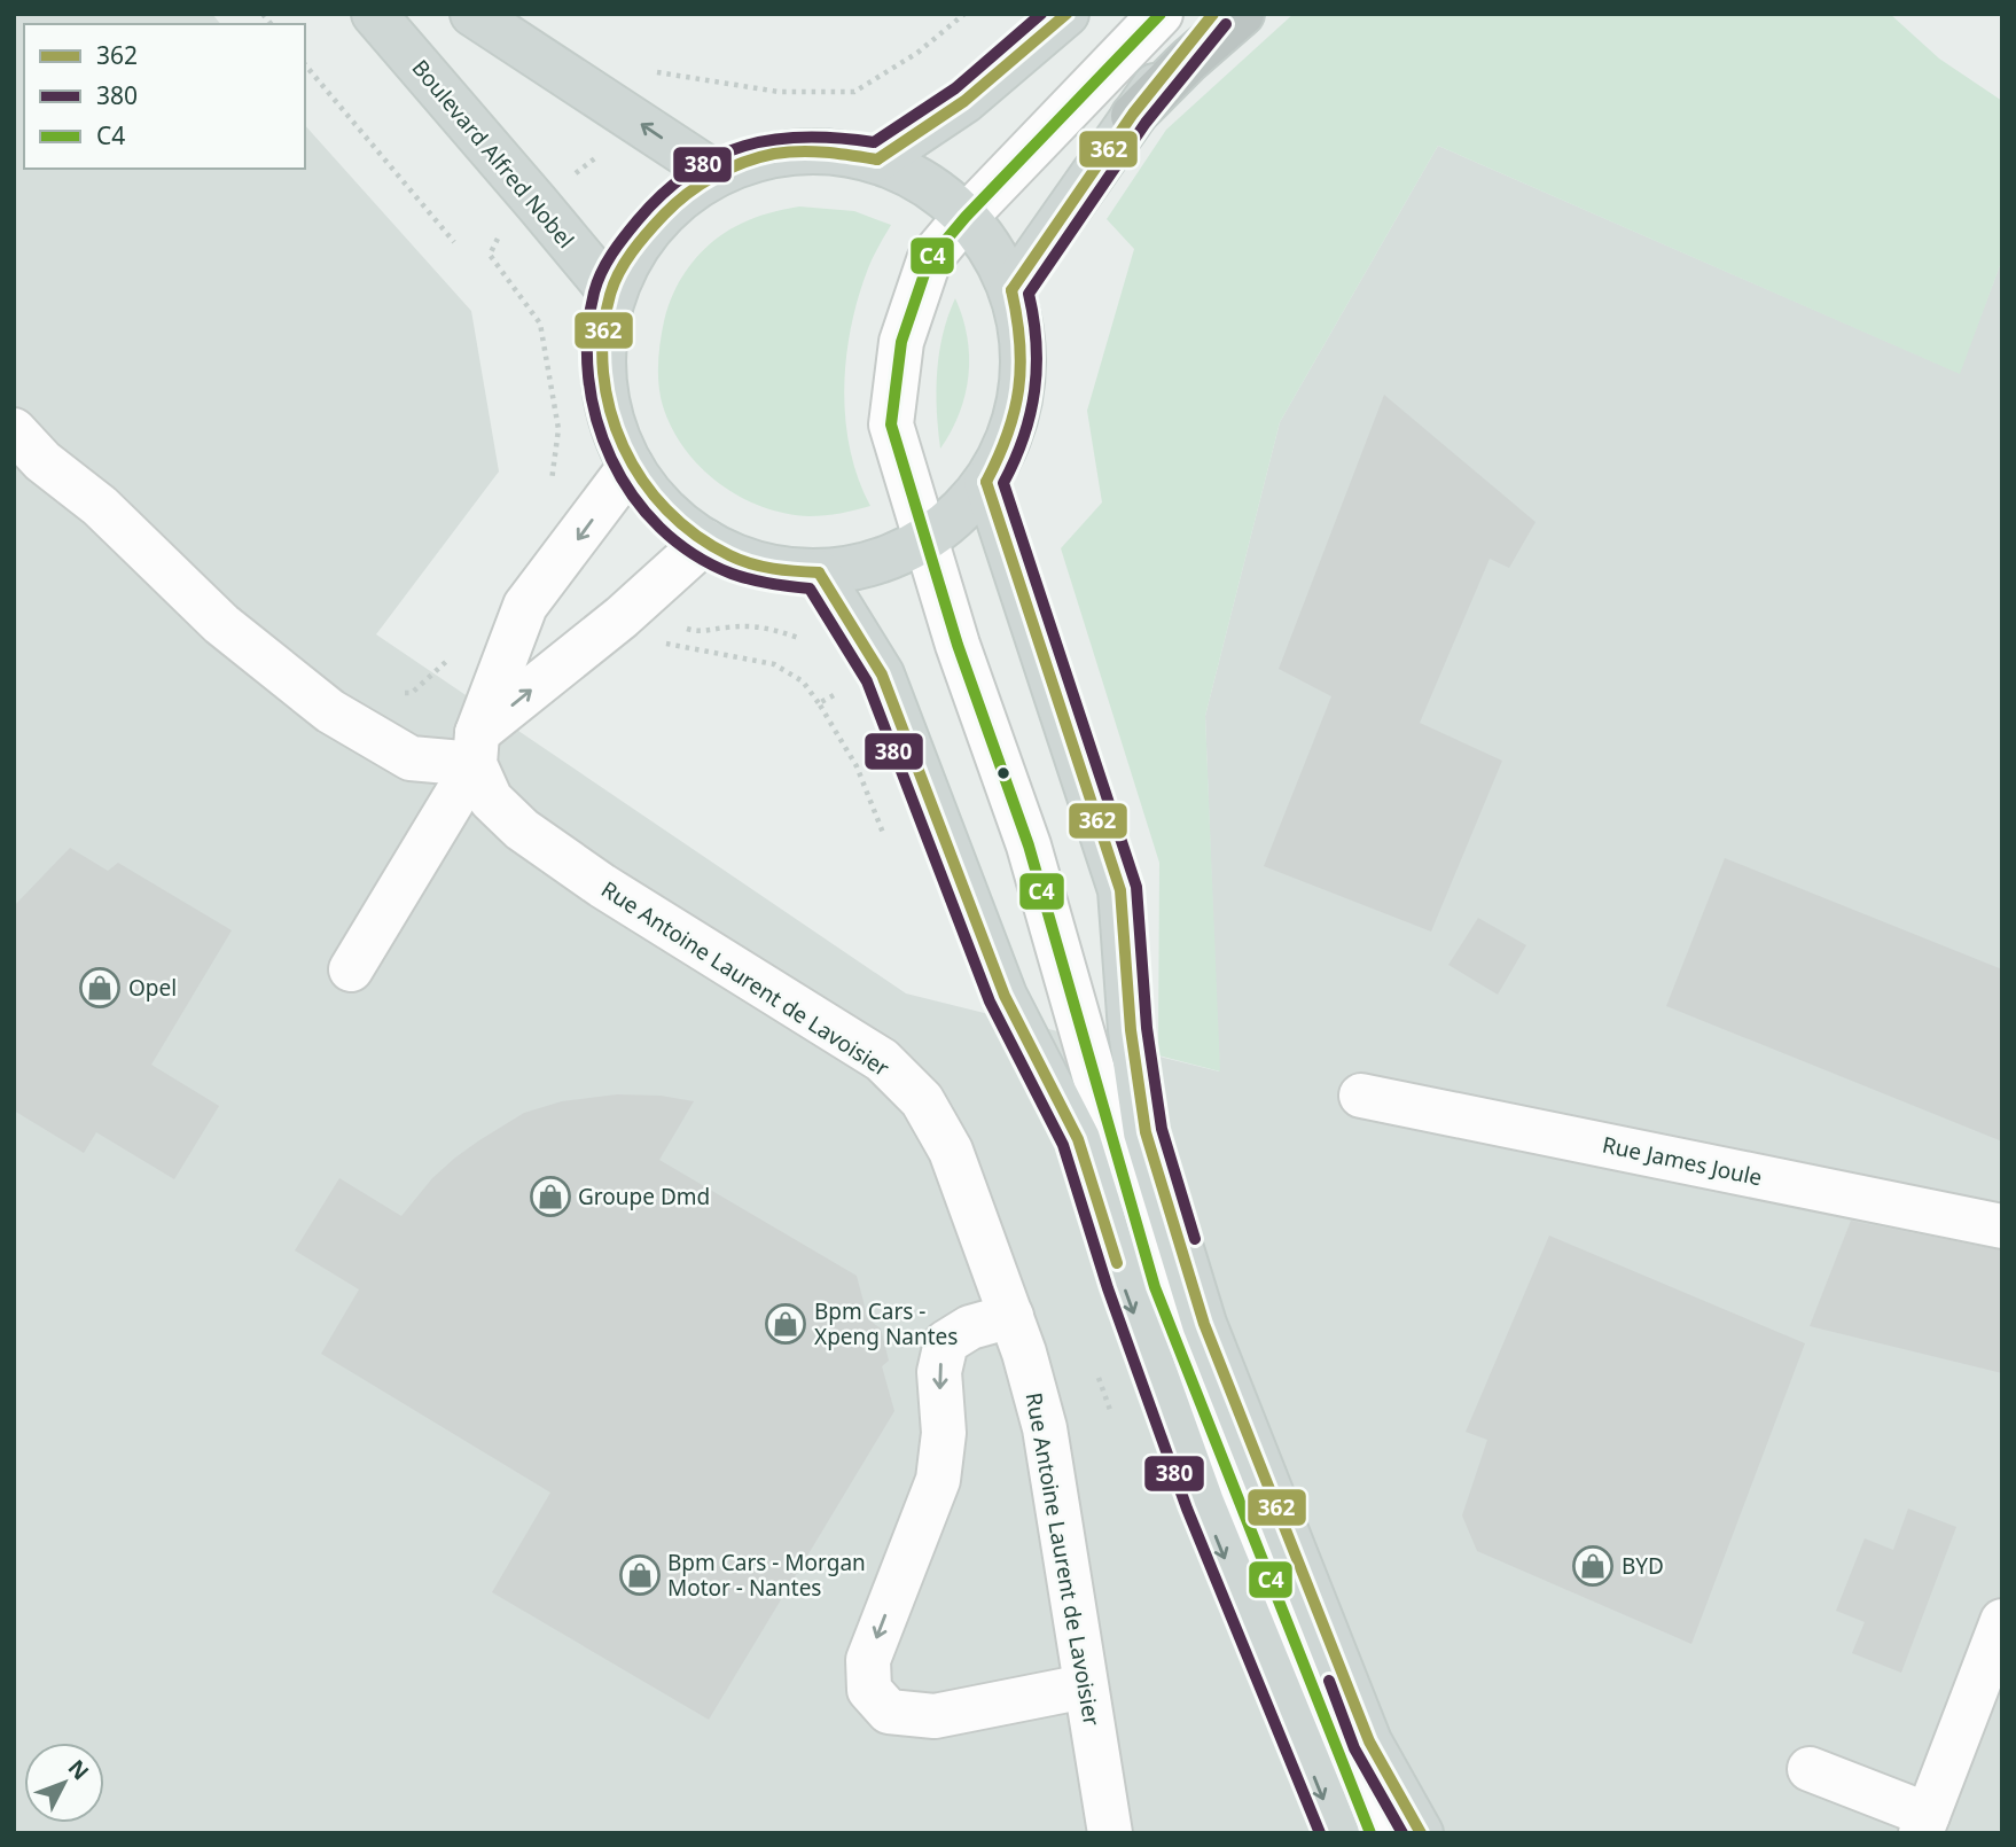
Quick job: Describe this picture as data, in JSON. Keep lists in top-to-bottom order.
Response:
{
  "streets": {
    "main road": ["Boulevard Alfred Nobel"],
    "street": ["Rue Antoine Laurent de Lavoisier", "Rue James Joule"]
  },
  "places": {
    "shop": [
      "Opel",
      "Groupe Dmd",
      "Bpm Cars - Xpeng Nantes",
      "BYD",
      "Bpm Cars - Morgan Motor - Nantes"
    ]
  },
  "lines": ["transit line 362", "transit line 380", "transit line C4"],
  "legend": ["362", "380", "C4"],
  "north": "top right"
}
